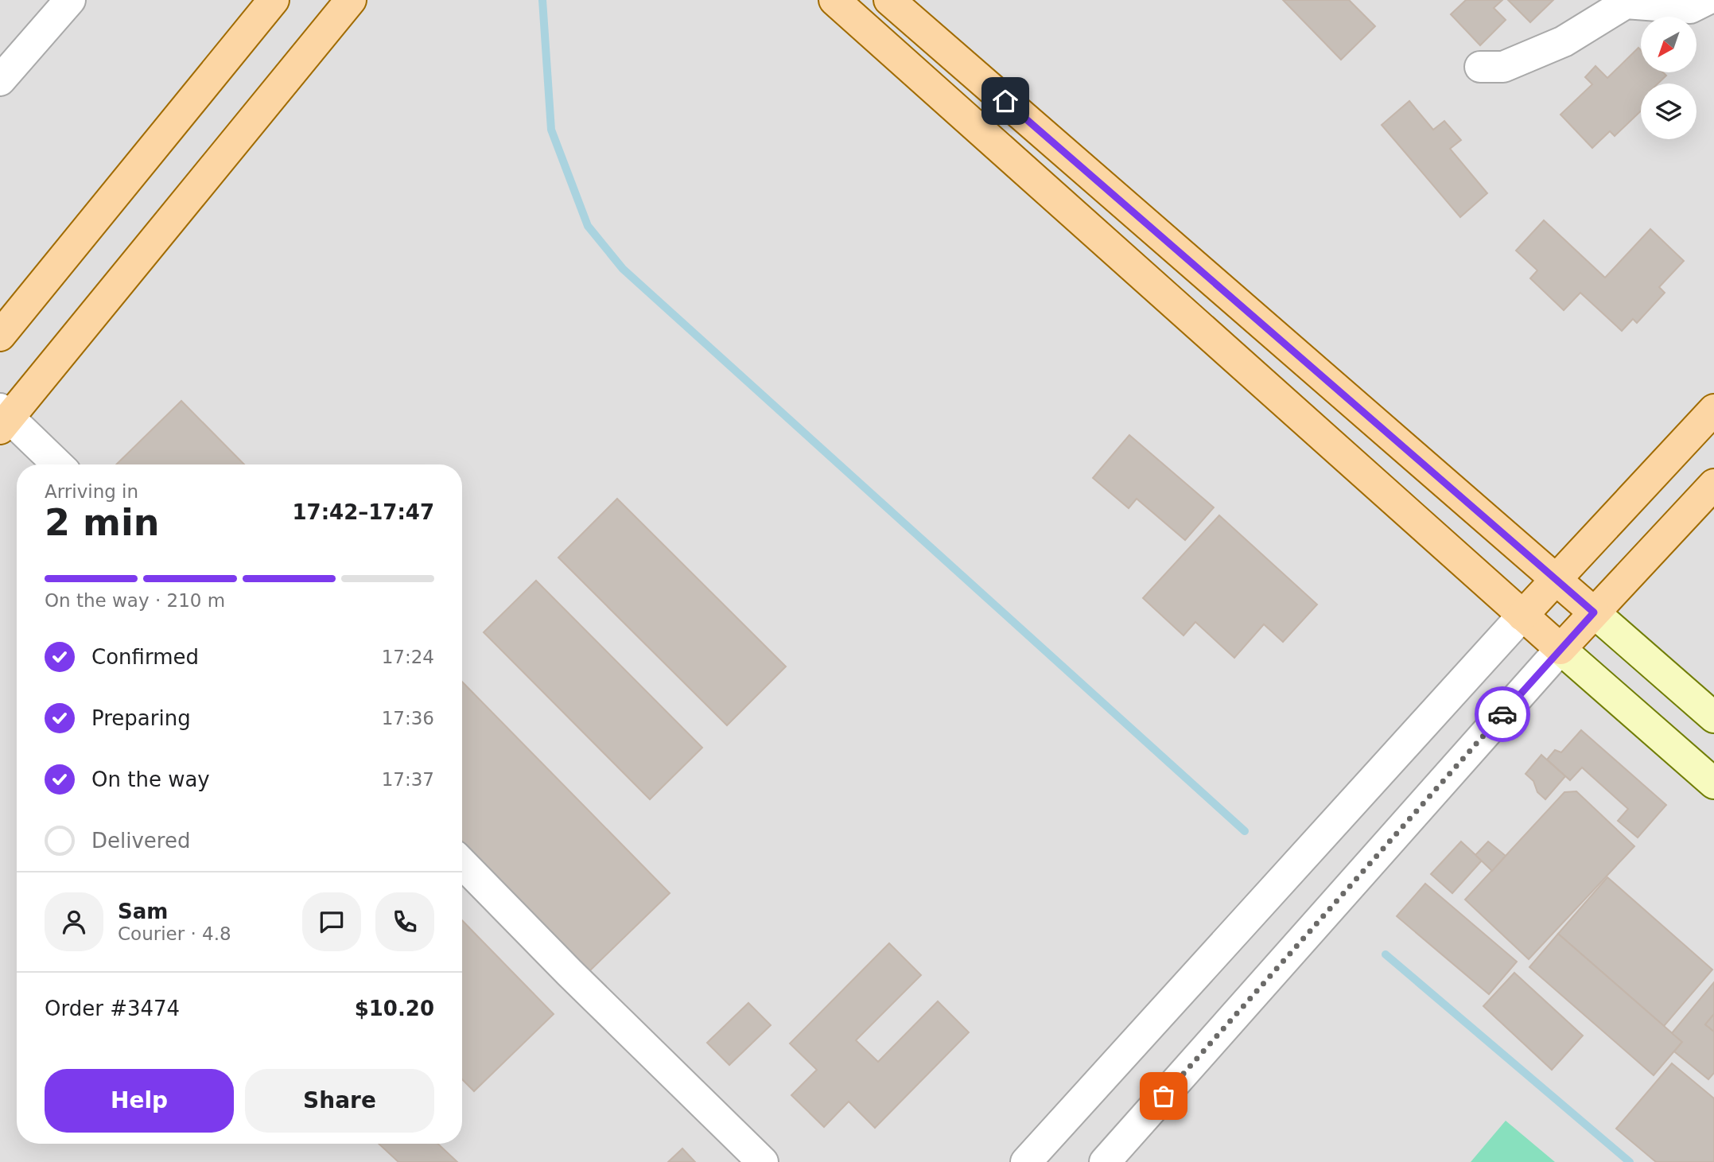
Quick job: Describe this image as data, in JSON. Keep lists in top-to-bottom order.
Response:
{
  "north": "bottom left",
  "page": {
    "heading": ["2 min", "Arriving in", "17:42–17:47"],
    "panel": [
      "Sam",
      "Courier · 4.8",
      "Order #3474",
      "$10.20"
    ],
    "bar": "On the way · 210 m",
    "list": [
      ["Confirmed", "17:24"],
      ["Preparing", "17:36"],
      ["On the way", "17:37"],
      "Delivered"
    ],
    "buttons": ["Help", "Share"]
  }
}
